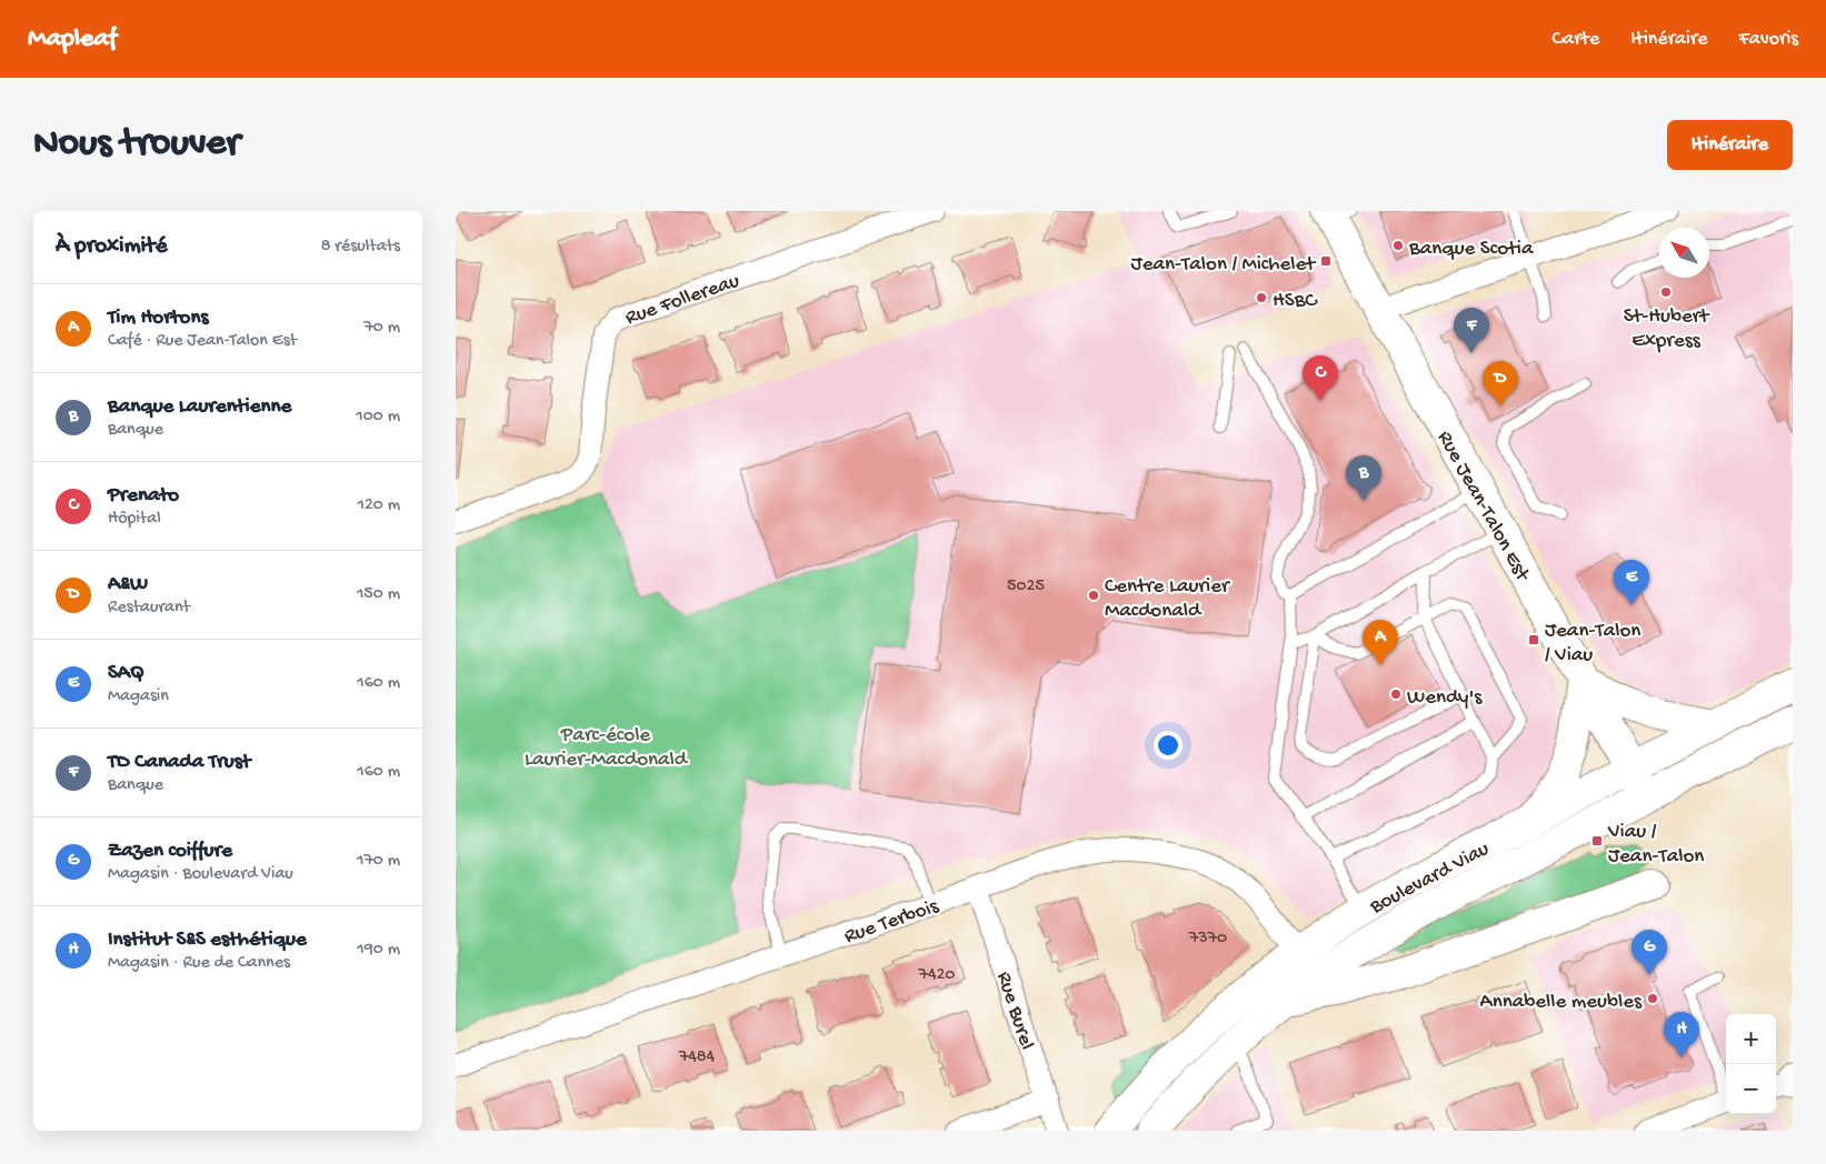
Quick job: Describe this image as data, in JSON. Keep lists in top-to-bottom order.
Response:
{
  "streets": {
    "main road": ["Rue Jean-Talon Est", "Boulevard Viau"],
    "street": ["Rue Follereau", "Rue Terbois", "Rue Burel"]
  },
  "crossings": [
    ["Rue Jean-Talon Est", "Boulevard Viau"],
    ["Boulevard Viau", "Rue Terbois"],
    ["Rue Terbois", "Rue Burel"]
  ],
  "parks": ["Parc-école Laurier-Macdonald"],
  "places": {
    "other": [
      "Banque Scotia",
      "St-Hubert Express",
      "HSBC",
      "Centre Laurier Macdonald",
      "Wendy's",
      "Annabelle meubles"
    ],
    "transit": ["Jean-Talon / Michelet", "Jean-Talon / Viau", "Viau / Jean-Talon"]
  },
  "house_numbers": [
    "5025",
    "7370",
    "7420",
    "7484"
  ],
  "north": "top left",
  "page": {
    "header": "Mapleaf",
    "nav": ["Carte", "Itinéraire", "Favoris"],
    "buttons": "Itinéraire",
    "title": "Nous trouver",
    "heading": ["À proximité", "8 résultats"],
    "list": [
      {
        "mark": "A",
        "name": "Tim Hortons",
        "note": "Café · Rue Jean-Talon Est",
        "value": "70 m"
      },
      {
        "mark": "B",
        "name": "Banque Laurentienne",
        "note": "Banque",
        "value": "100 m"
      },
      {
        "mark": "C",
        "name": "Prenato",
        "note": "Hôpital",
        "value": "120 m"
      },
      {
        "mark": "D",
        "name": "A&W",
        "note": "Restaurant",
        "value": "150 m"
      },
      {
        "mark": "E",
        "name": "SAQ",
        "note": "Magasin",
        "value": "160 m"
      },
      {
        "mark": "F",
        "name": "TD Canada Trust",
        "note": "Banque",
        "value": "160 m"
      },
      {
        "mark": "G",
        "name": "Zazen coiffure",
        "note": "Magasin · Boulevard Viau",
        "value": "170 m"
      },
      {
        "mark": "H",
        "name": "Institut S&S esthétique",
        "note": "Magasin · Rue de Cannes",
        "value": "190 m"
      }
    ],
    "pins": [
      "F",
      "C",
      "D",
      "B",
      "E",
      "A",
      "G",
      "H"
    ],
    "map_buttons": ["+", "−"]
  }
}
